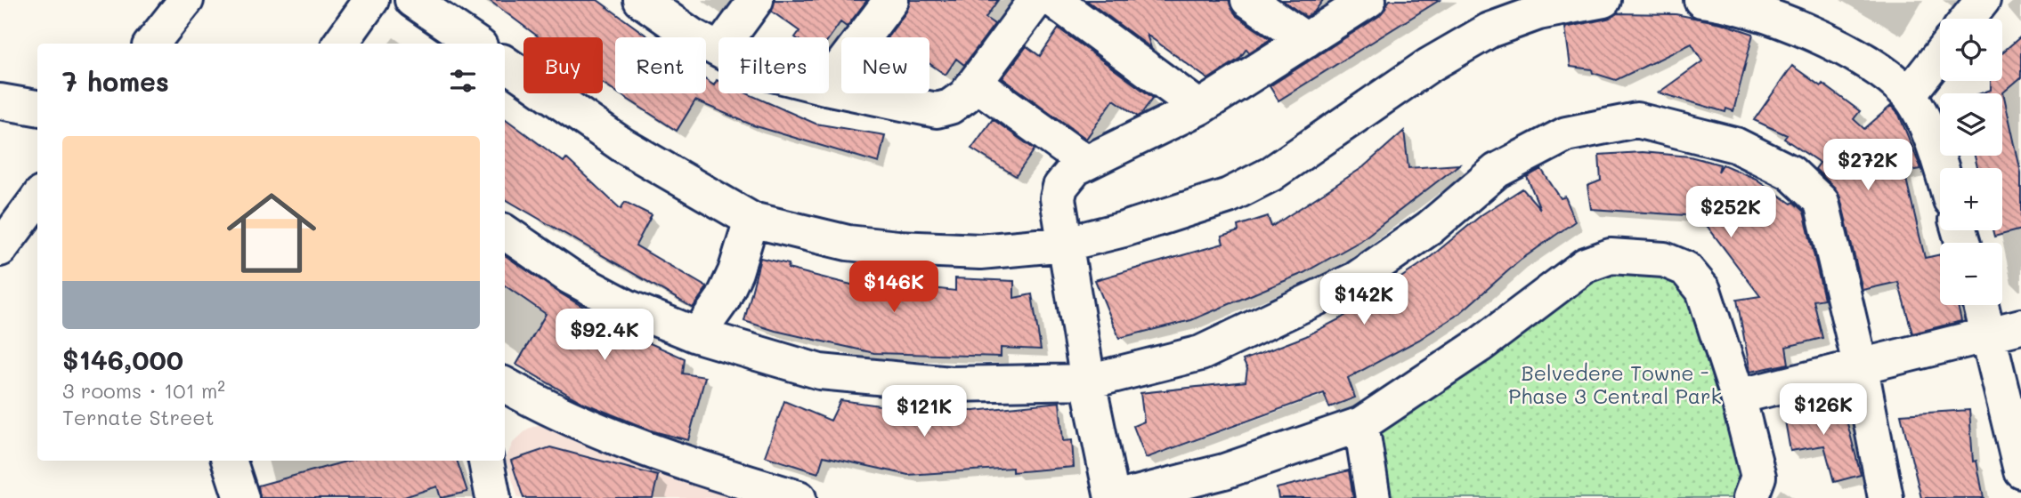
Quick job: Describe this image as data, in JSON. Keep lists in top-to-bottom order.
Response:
{
  "parks": ["Belvedere Towne - Phase 3 Central Park"],
  "page": {
    "map_buttons": ["+", "−"],
    "chip": [
      "Buy",
      "Rent",
      "Filters",
      "New"
    ],
    "heading": "7 homes",
    "list": [
      {
        "name": "$146,000",
        "note": "3 rooms · 101 m² · Ternate Street"
      }
    ],
    "price": [
      "$272K",
      "$252K",
      "$146K",
      "$142K",
      "$92.4K",
      "$126K",
      "$121K"
    ]
  }
}
